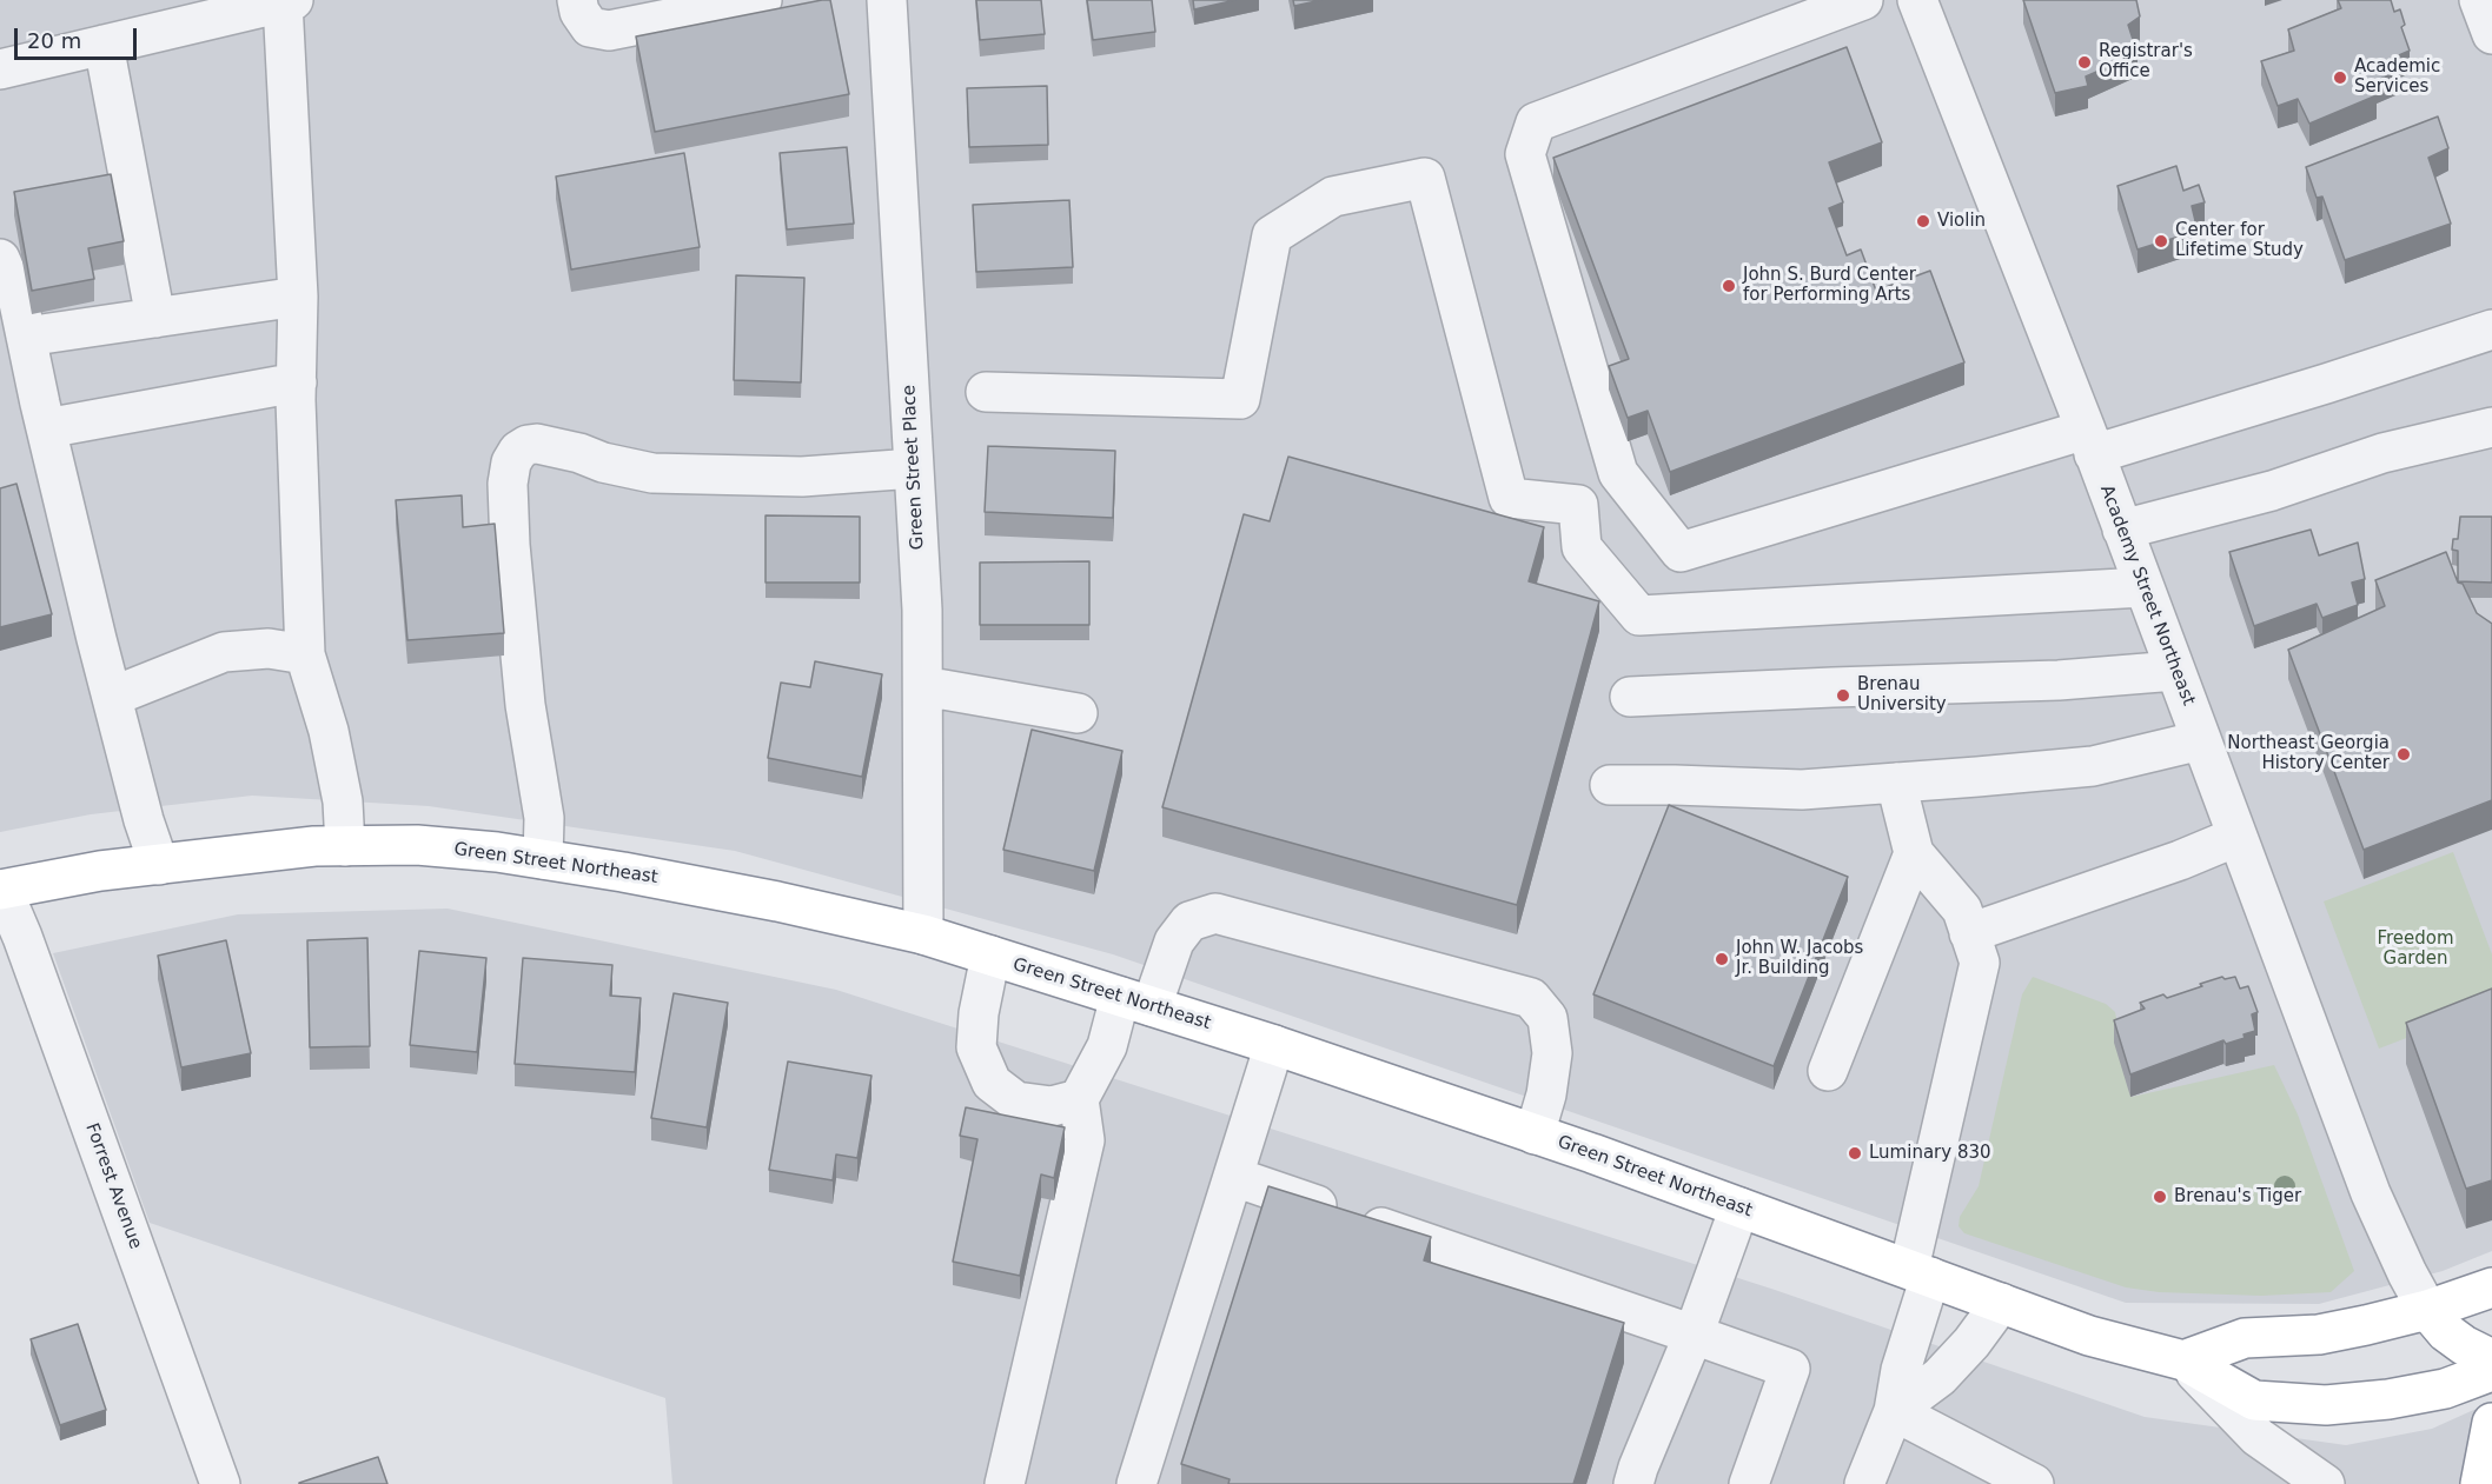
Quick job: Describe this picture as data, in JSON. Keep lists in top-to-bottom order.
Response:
{
  "streets": {
    "highway": ["Green Street Northeast"],
    "street": ["Green Street Place", "Academy Street Northeast", "Forrest Avenue"]
  },
  "crossings": [
    ["Green Street Place", "Green Street Northeast"],
    ["Green Street Northeast", "Forrest Avenue"]
  ],
  "parks": ["Freedom Garden"],
  "places": [
    "Registrar's Office",
    "Academic Services",
    "Violin",
    "Center for Lifetime Study",
    "John S. Burd Center for Performing Arts",
    "Brenau University",
    "Northeast Georgia History Center",
    "John W. Jacobs Jr. Building",
    "Luminary 830",
    "Brenau's Tiger"
  ],
  "scale_bar": "20 m"
}
